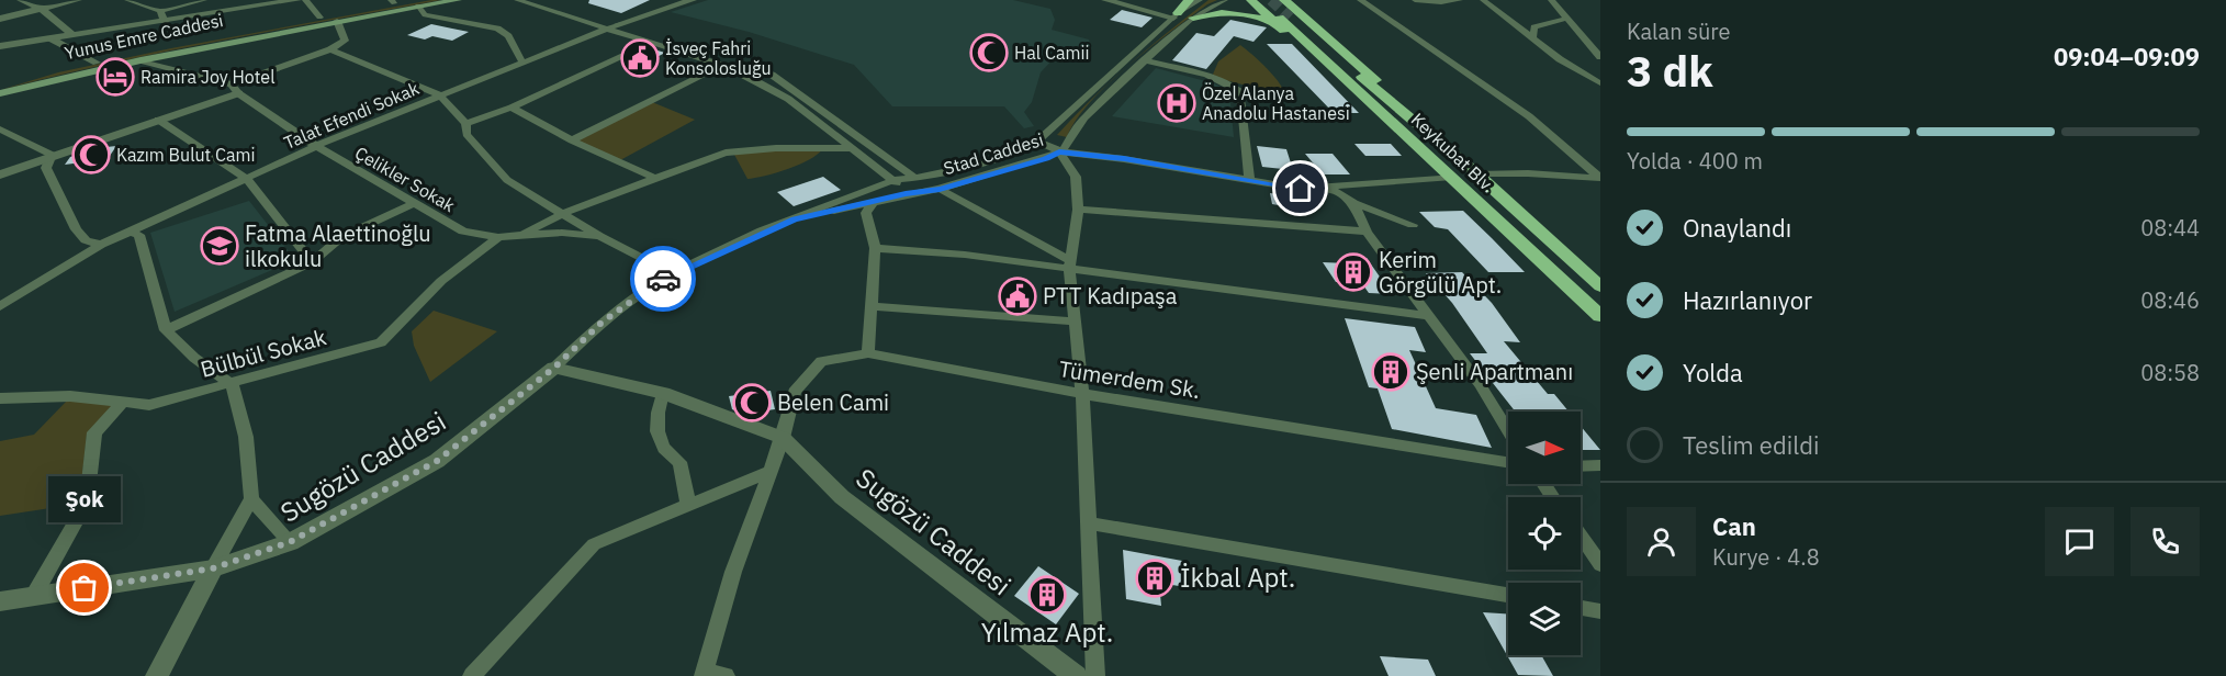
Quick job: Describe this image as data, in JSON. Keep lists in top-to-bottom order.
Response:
{
  "streets": {
    "highway": ["Keykubat Blv."],
    "main road": ["Yunus Emre Caddesi"],
    "street": [
      "Talat Efendi Sokak",
      "Stad Caddesi",
      "Çelikler Sokak",
      "Bülbül Sokak",
      "Tümerdem Sk.",
      "Sugözü Caddesi"
    ]
  },
  "crossings": [
    ["Yunus Emre Caddesi", "Çelikler Sokak"],
    ["Talat Efendi Sokak", "Çelikler Sokak"],
    ["Stad Caddesi", "Sugözü Caddesi"],
    ["Çelikler Sokak", "Bülbül Sokak"],
    ["Tümerdem Sk.", "Sugözü Caddesi"]
  ],
  "places": {
    "mosque": ["Hal Camii", "Kazım Bulut Cami", "Belen Cami"],
    "public building": ["İsveç Fahri Konsolosluğu", "PTT Kadıpaşa"],
    "hotel": ["Ramira Joy Hotel"],
    "hospital": ["Özel Alanya Anadolu Hastanesi"],
    "school or university": ["Fatma Alaettinoğlu ilkokulu"],
    "building": [
      "Kerim Görgülü Apt.",
      "Şenli Apartmanı",
      "İkbal Apt.",
      "Yılmaz Apt."
    ],
    "other": ["Şok"]
  },
  "north": "right",
  "page": {
    "heading": ["3 dk", "Kalan süre", "09:04–09:09"],
    "panel": ["Can", "Kurye · 4.8"],
    "bar": "Yolda · 400 m",
    "list": [
      ["Onaylandı", "08:44"],
      ["Hazırlanıyor", "08:46"],
      ["Yolda", "08:58"],
      "Teslim edildi"
    ],
    "bubble": "Şok"
  }
}
